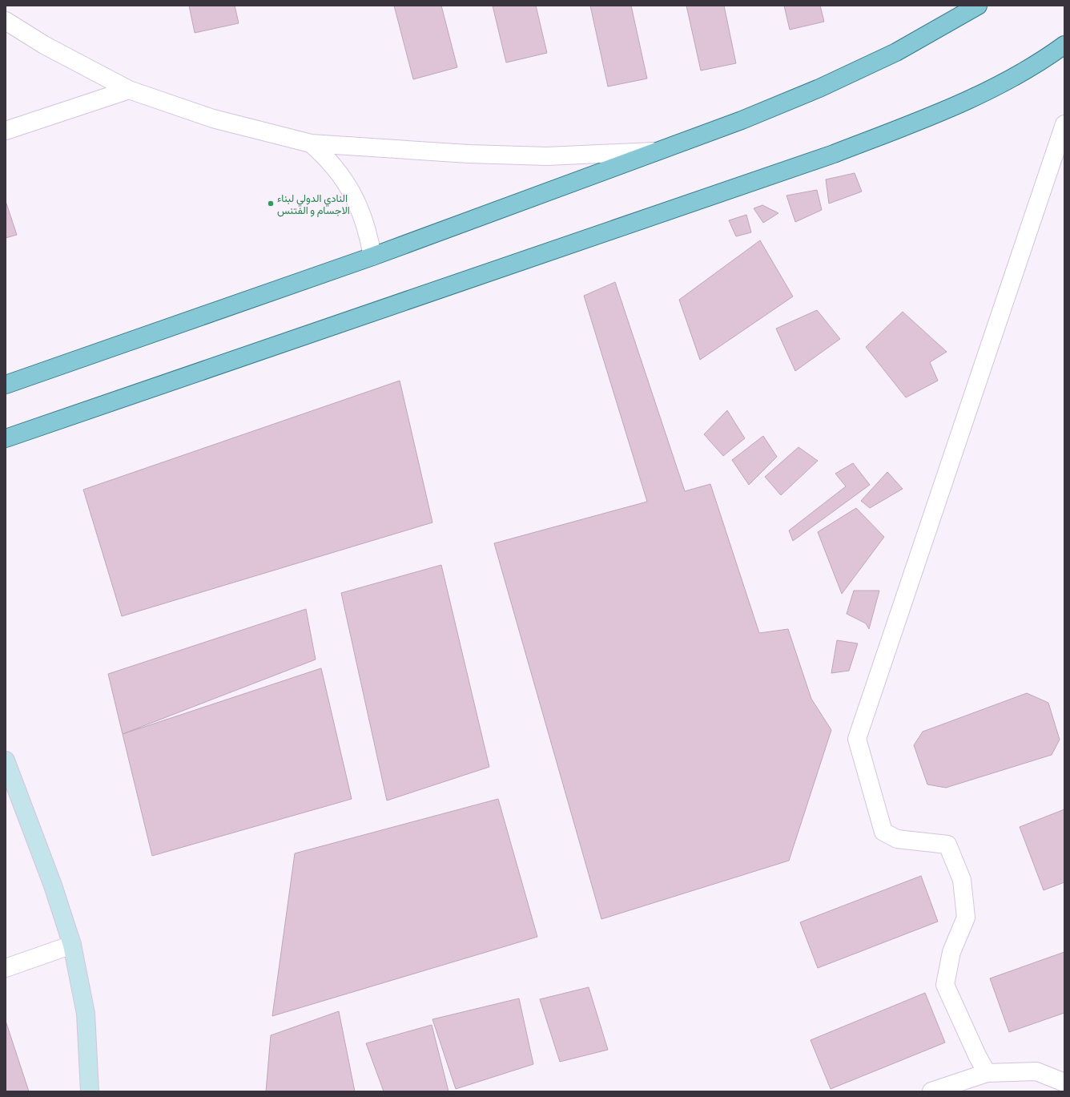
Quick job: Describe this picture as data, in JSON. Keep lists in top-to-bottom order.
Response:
{
  "places": ["النادي الدولي لبناء الاجسام و الفتنس"]
}
